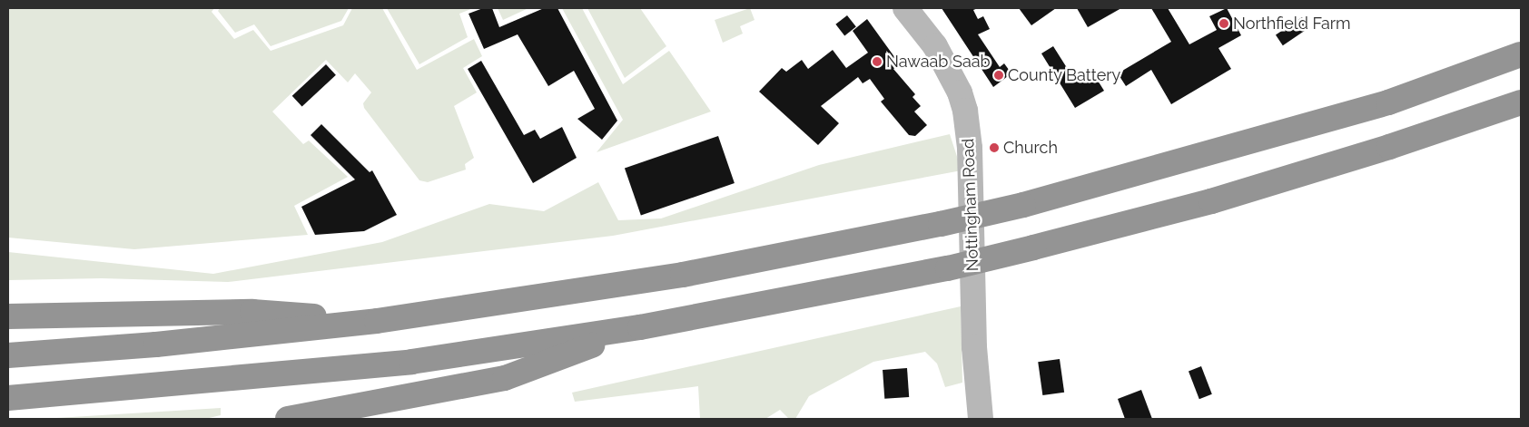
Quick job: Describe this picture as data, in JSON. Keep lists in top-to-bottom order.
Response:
{
  "streets": {
    "main road": ["Nottingham Road"]
  },
  "places": [
    "Northfield Farm",
    "Nawaab Saab",
    "County Battery",
    "Church"
  ]
}
